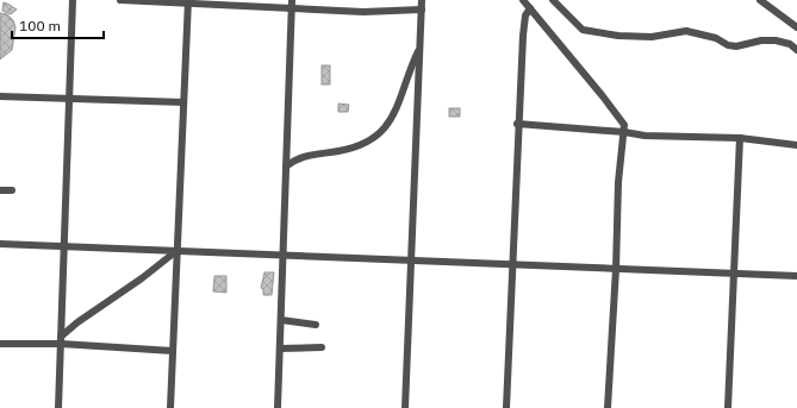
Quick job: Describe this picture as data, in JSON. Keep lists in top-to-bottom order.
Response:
{
  "scale_bar": "100 m"
}
